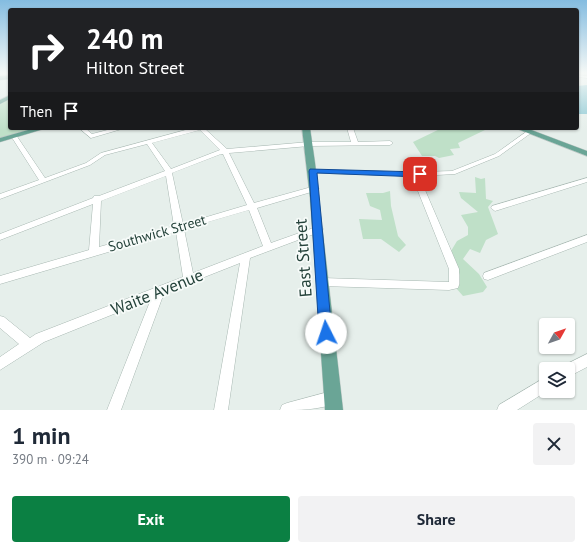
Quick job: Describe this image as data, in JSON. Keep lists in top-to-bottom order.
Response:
{
  "streets": {
    "main road": ["East Street"],
    "street": ["Southwick Street", "Waite Avenue"]
  },
  "crossings": [
    ["Southwick Street", "East Street"],
    ["East Street", "Waite Avenue"]
  ],
  "north": "top right",
  "page": {
    "turn": ["240 m", "Hilton Street"],
    "then": "Then",
    "heading": ["1 min", "390 m · 09:24"],
    "buttons": ["Exit", "Share"]
  }
}
